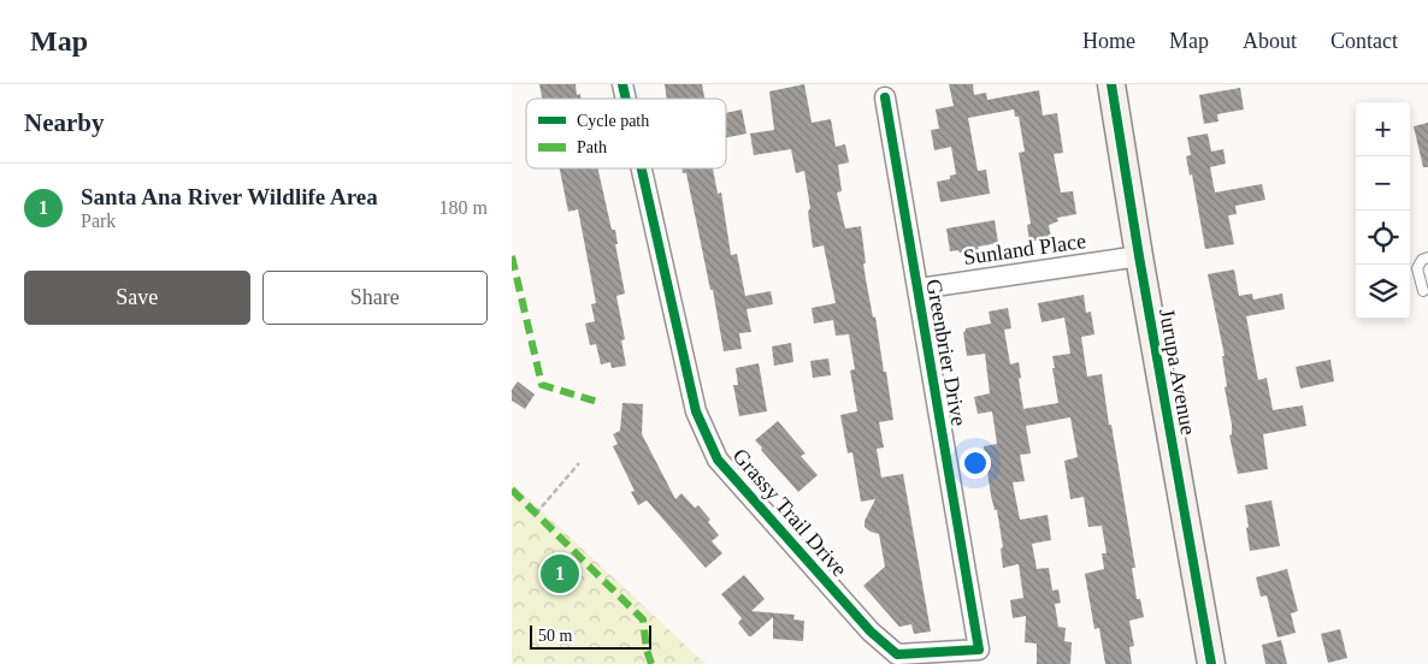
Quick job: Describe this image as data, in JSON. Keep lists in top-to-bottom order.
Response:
{
  "streets": {
    "main road": ["Jurupa Avenue"],
    "street": ["Sunland Place", "Greenbrier Drive", "Grassy Trail Drive"]
  },
  "crossings": [
    ["Sunland Place", "Greenbrier Drive"],
    ["Sunland Place", "Jurupa Avenue"],
    ["Greenbrier Drive", "Grassy Trail Drive"]
  ],
  "legend": ["Cycle path", "Path"],
  "scale_bar": "50 m",
  "page": {
    "header": "Map",
    "nav": [
      "Home",
      "Map",
      "About",
      "Contact"
    ],
    "heading": "Nearby",
    "map_buttons": ["+", "−"],
    "list": [
      {
        "mark": "1",
        "name": "Santa Ana River Wildlife Area",
        "note": "Park",
        "value": "180 m"
      }
    ],
    "buttons": ["Save", "Share"],
    "pins": "1",
    "scale": "50 m"
  }
}
